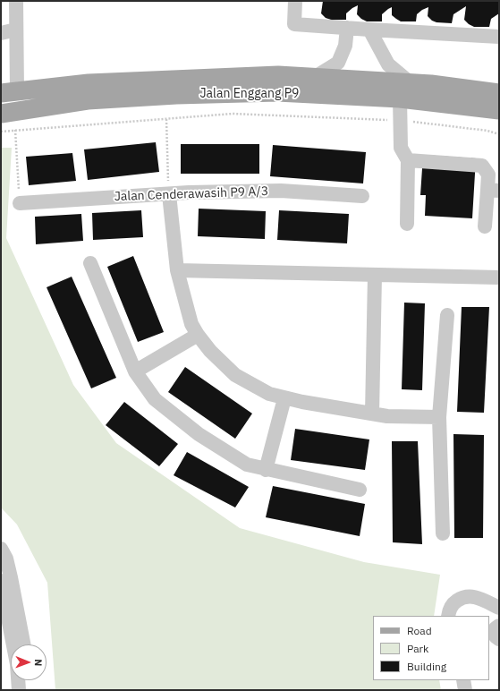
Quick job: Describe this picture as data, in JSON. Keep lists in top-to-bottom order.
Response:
{
  "streets": {
    "main road": ["Jalan Enggang P9"],
    "street": ["Jalan Cenderawasih P9 A/3"]
  },
  "legend": ["Road", "Park", "Building"],
  "north": "right"
}
